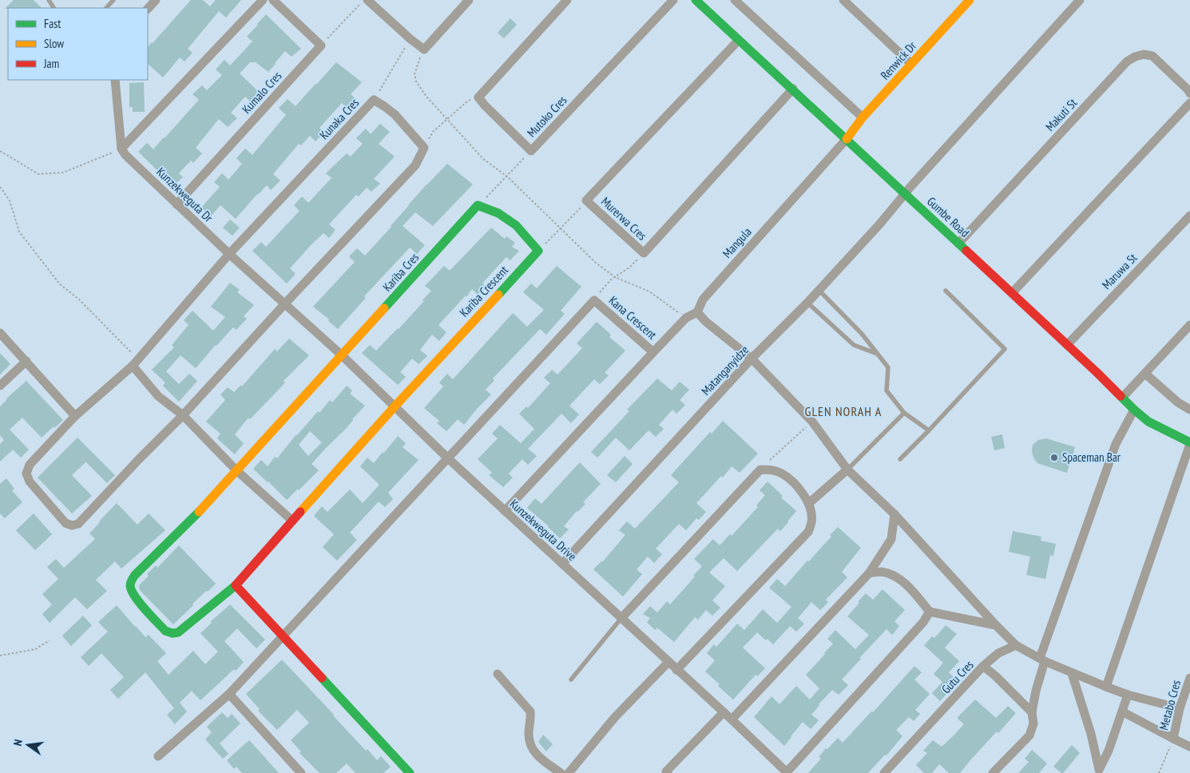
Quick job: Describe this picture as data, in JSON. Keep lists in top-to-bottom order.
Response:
{
  "streets": {
    "street": [
      "Renwick Dr",
      "Kumalo Cres",
      "Makuti St",
      "Mutoko Cres",
      "Kunaka Cres",
      "Kunzekweguta Dr",
      "Gumbe Road",
      "Murerwa Cres",
      "Mangula",
      "Maruwa St",
      "Kariba Cres",
      "Kariba Crescent",
      "Kana Crescent",
      "Matanganyidze",
      "Kunzekweguta Drive",
      "Gutu Cres",
      "Metabo Cres"
    ]
  },
  "crossings": [
    ["Renwick Dr", "Gumbe Road"],
    ["Renwick Dr", "Mangula"],
    ["Kumalo Cres", "Kunzekweguta Dr"],
    ["Makuti St", "Gumbe Road"],
    ["Kunaka Cres", "Kunzekweguta Dr"],
    ["Kunzekweguta Dr", "Kunzekweguta Drive"],
    ["Gumbe Road", "Murerwa Cres"],
    ["Gumbe Road", "Mangula"],
    ["Gumbe Road", "Maruwa St"],
    ["Gumbe Road", "Matanganyidze"],
    ["Kariba Cres", "Kariba Crescent"],
    ["Kariba Cres", "Kunzekweguta Drive"],
    ["Kariba Crescent", "Kunzekweguta Drive"],
    ["Kana Crescent", "Kunzekweguta Drive"],
    ["Matanganyidze", "Kunzekweguta Drive"]
  ],
  "districts": ["GLEN NORAH A"],
  "places": ["Spaceman Bar"],
  "legend": ["Fast", "Slow", "Jam"],
  "north": "left"
}
